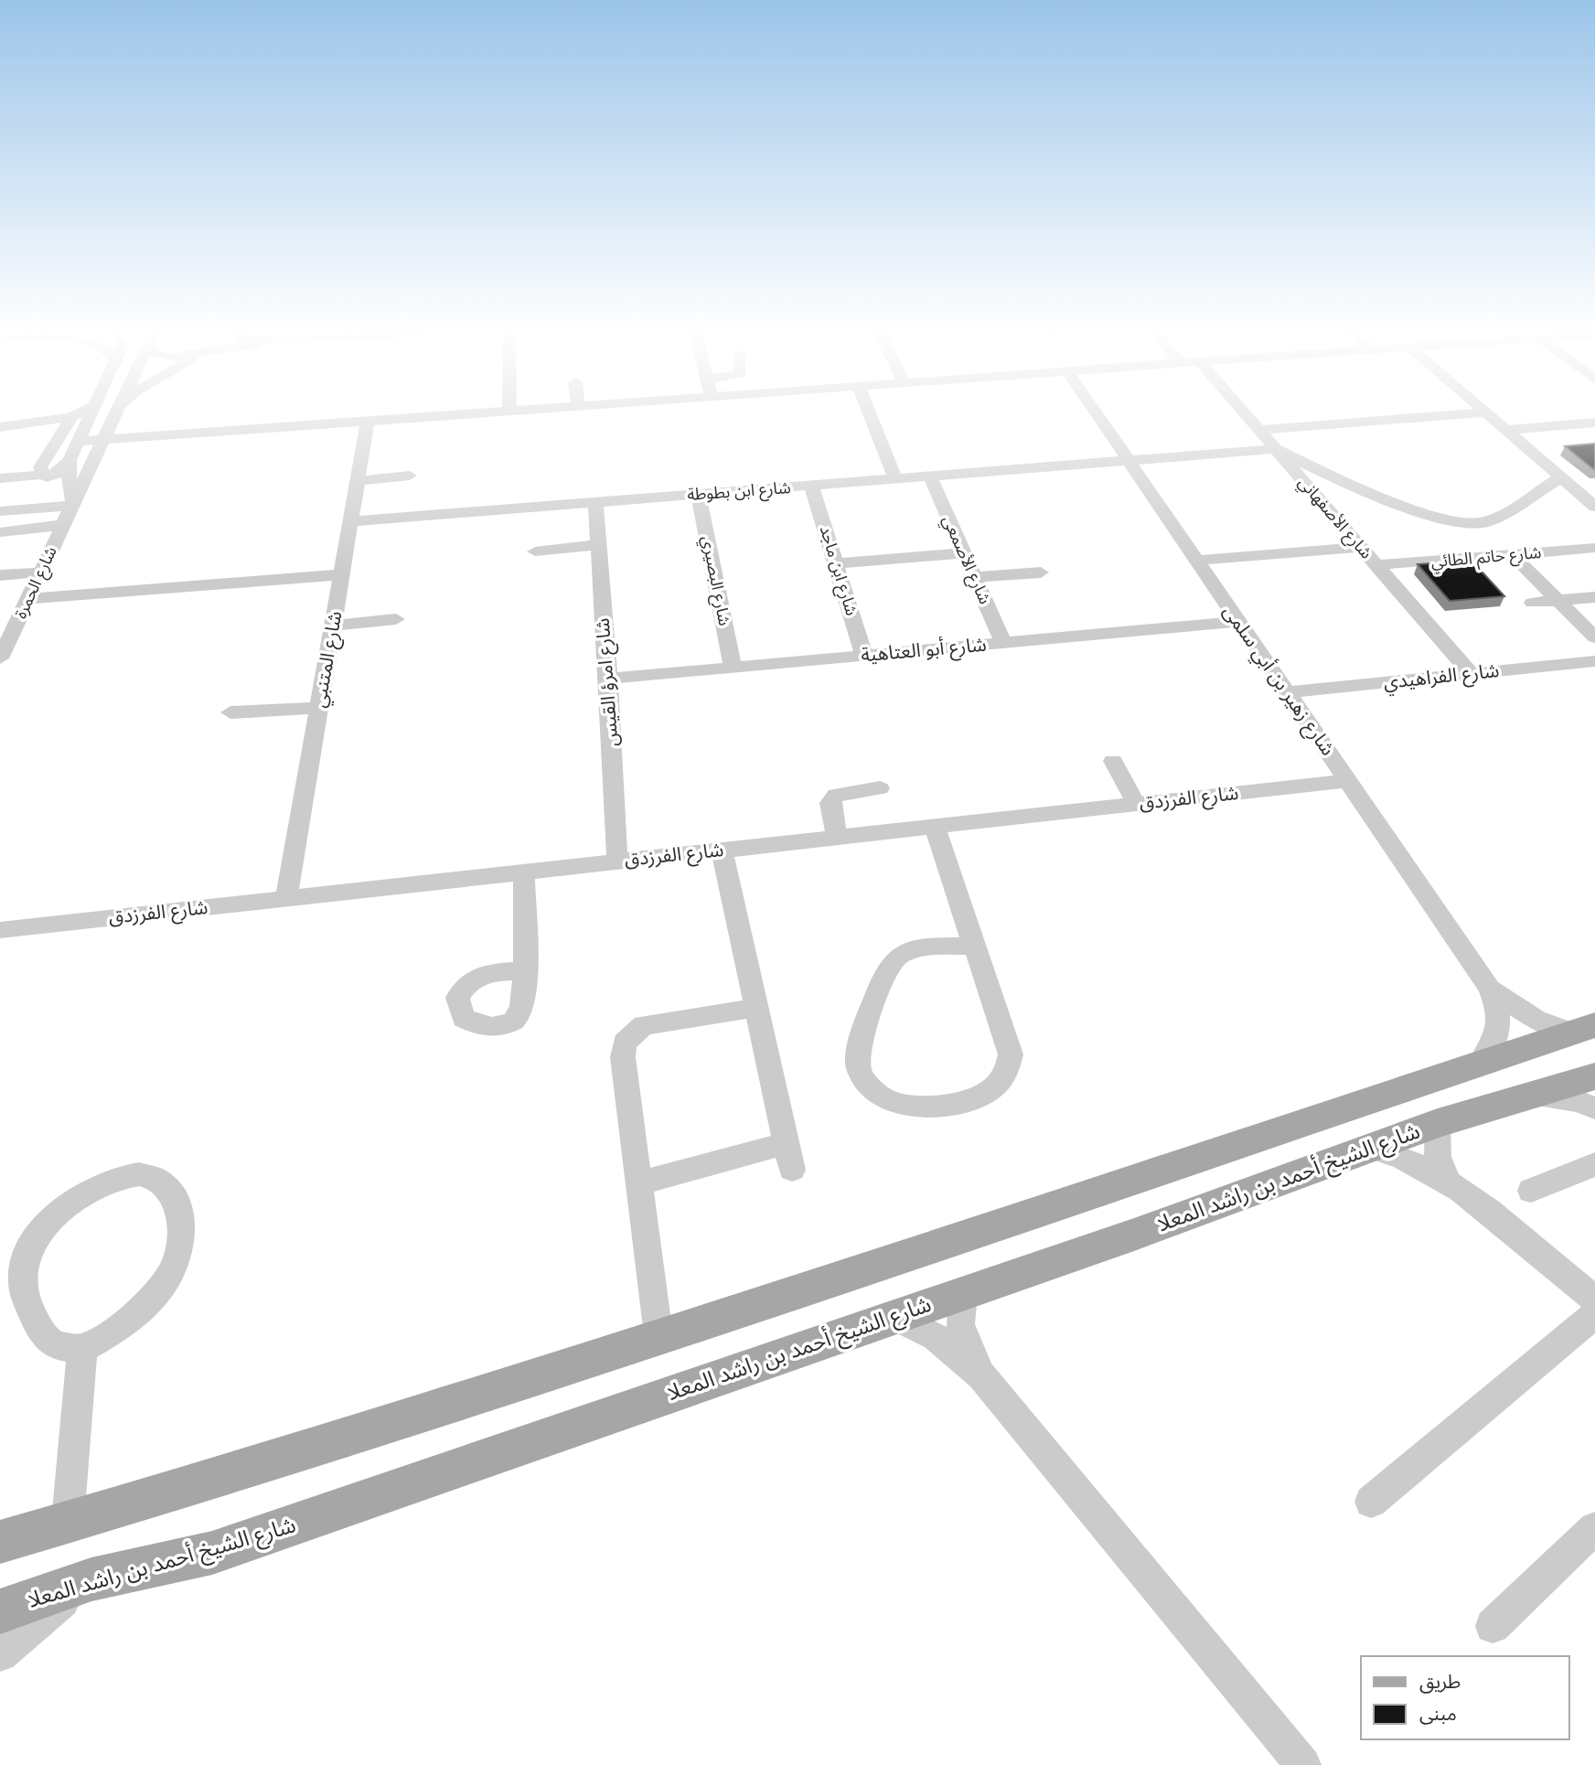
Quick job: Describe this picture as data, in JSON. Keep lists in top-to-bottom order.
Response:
{
  "streets": {
    "main road": ["شارع الشيخ أحمد بن راشد المعلا"],
    "street": [
      "شارع ابن بطوطة",
      "شارع الأصفهاني",
      "شارع حاتم الطائي",
      "شارع الأصمعي",
      "شارع ابن ماجد",
      "شارع البصيري",
      "شارع الحمرة",
      "شارع أبو العتاهية",
      "شارع المتنبي",
      "شارع الفراهيدي",
      "شارع زهير بن أبي سلمى",
      "شارع امرؤ القيس",
      "شارع الفرزدق"
    ]
  },
  "crossings": [
    ["شارع ابن بطوطة", "شارع الأصفهاني"],
    ["شارع ابن بطوطة", "شارع الأصمعي"],
    ["شارع ابن بطوطة", "شارع ابن ماجد"],
    ["شارع ابن بطوطة", "شارع البصيري"],
    ["شارع ابن بطوطة", "شارع المتنبي"],
    ["شارع ابن بطوطة", "شارع زهير بن أبي سلمى"],
    ["شارع ابن بطوطة", "شارع امرؤ القيس"],
    ["شارع الأصفهاني", "شارع حاتم الطائي"],
    ["شارع الأصفهاني", "شارع الفراهيدي"],
    ["شارع الأصمعي", "شارع أبو العتاهية"],
    ["شارع ابن ماجد", "شارع أبو العتاهية"],
    ["شارع البصيري", "شارع أبو العتاهية"],
    ["شارع أبو العتاهية", "شارع زهير بن أبي سلمى"],
    ["شارع أبو العتاهية", "شارع امرؤ القيس"],
    ["شارع المتنبي", "شارع الفرزدق"],
    ["شارع الفراهيدي", "شارع زهير بن أبي سلمى"],
    ["شارع زهير بن أبي سلمى", "شارع الفرزدق"],
    ["شارع امرؤ القيس", "شارع الفرزدق"]
  ],
  "legend": ["طريق", "مبنى"]
}
